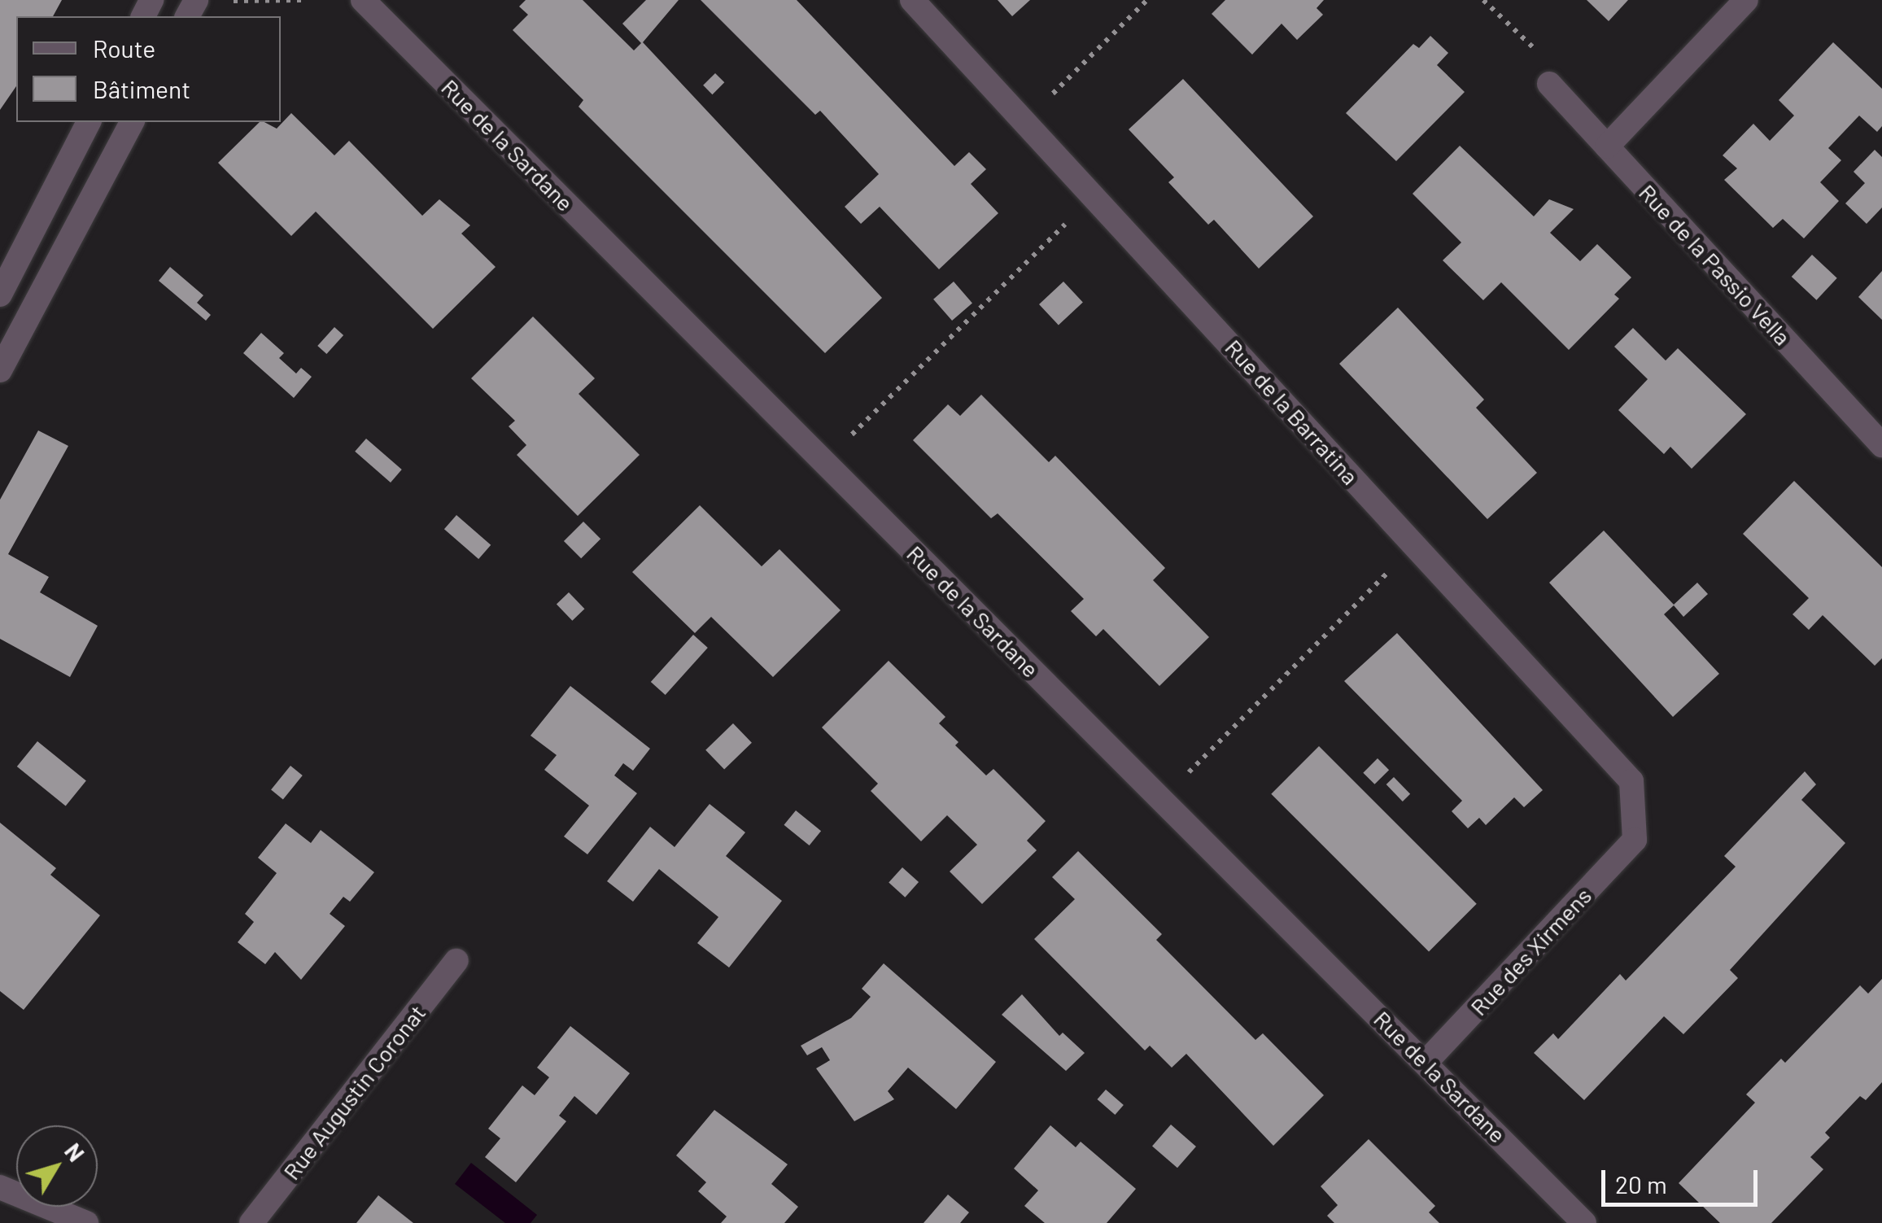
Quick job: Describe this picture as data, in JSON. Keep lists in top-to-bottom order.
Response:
{
  "streets": {
    "street": [
      "Rue de la Sardane",
      "Rue de la Passio Vella",
      "Rue de la Barratina",
      "Rue des Xirmens",
      "Rue Augustin Coronat"
    ]
  },
  "crossings": [
    ["Rue de la Sardane", "Rue des Xirmens"],
    ["Rue de la Barratina", "Rue des Xirmens"]
  ],
  "legend": ["Route", "Bâtiment"],
  "scale_bar": "20 m",
  "north": "top right"
}
